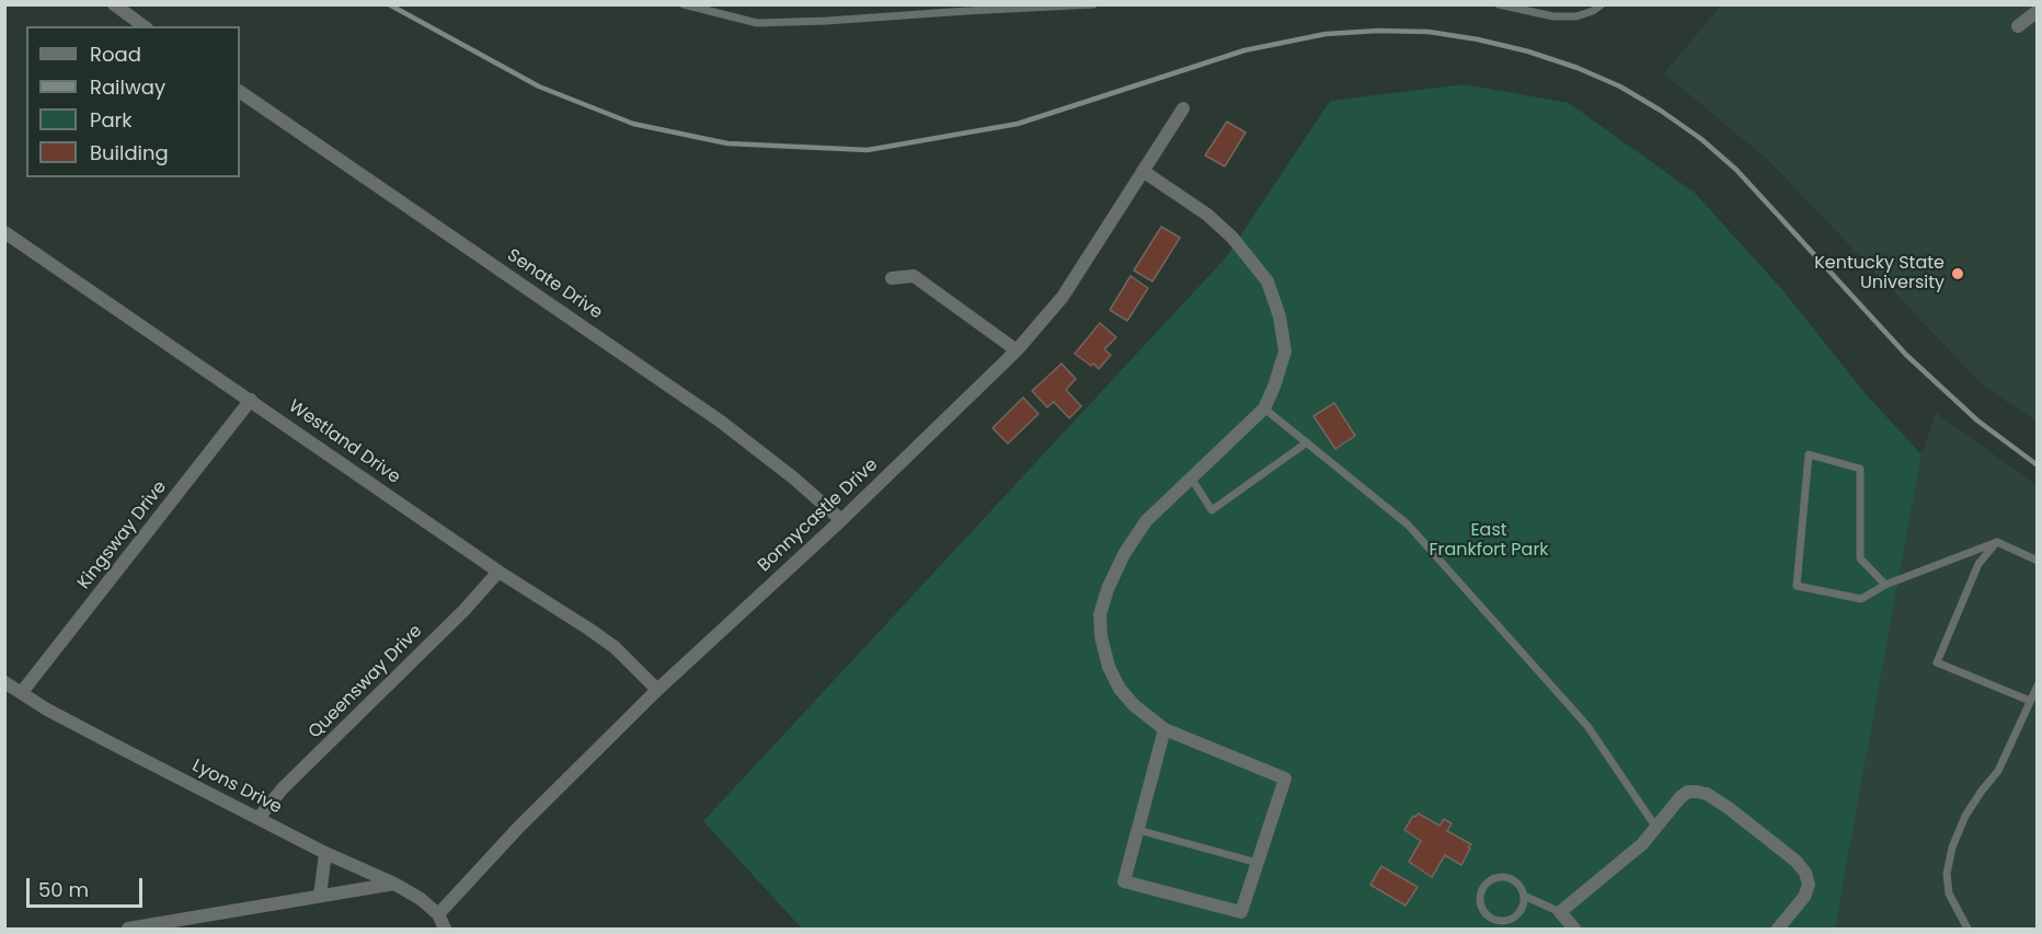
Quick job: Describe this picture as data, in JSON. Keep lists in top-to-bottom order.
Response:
{
  "streets": {
    "street": [
      "Senate Drive",
      "Westland Drive",
      "Bonnycastle Drive",
      "Kingsway Drive",
      "Queensway Drive",
      "Lyons Drive"
    ]
  },
  "crossings": [
    ["Senate Drive", "Bonnycastle Drive"],
    ["Westland Drive", "Bonnycastle Drive"],
    ["Westland Drive", "Kingsway Drive"],
    ["Westland Drive", "Queensway Drive"],
    ["Bonnycastle Drive", "Lyons Drive"],
    ["Kingsway Drive", "Lyons Drive"],
    ["Queensway Drive", "Lyons Drive"]
  ],
  "parks": ["East Frankfort Park"],
  "places": ["Kentucky State University"],
  "legend": [
    "Road",
    "Railway",
    "Park",
    "Building"
  ],
  "scale_bar": "50 m"
}
